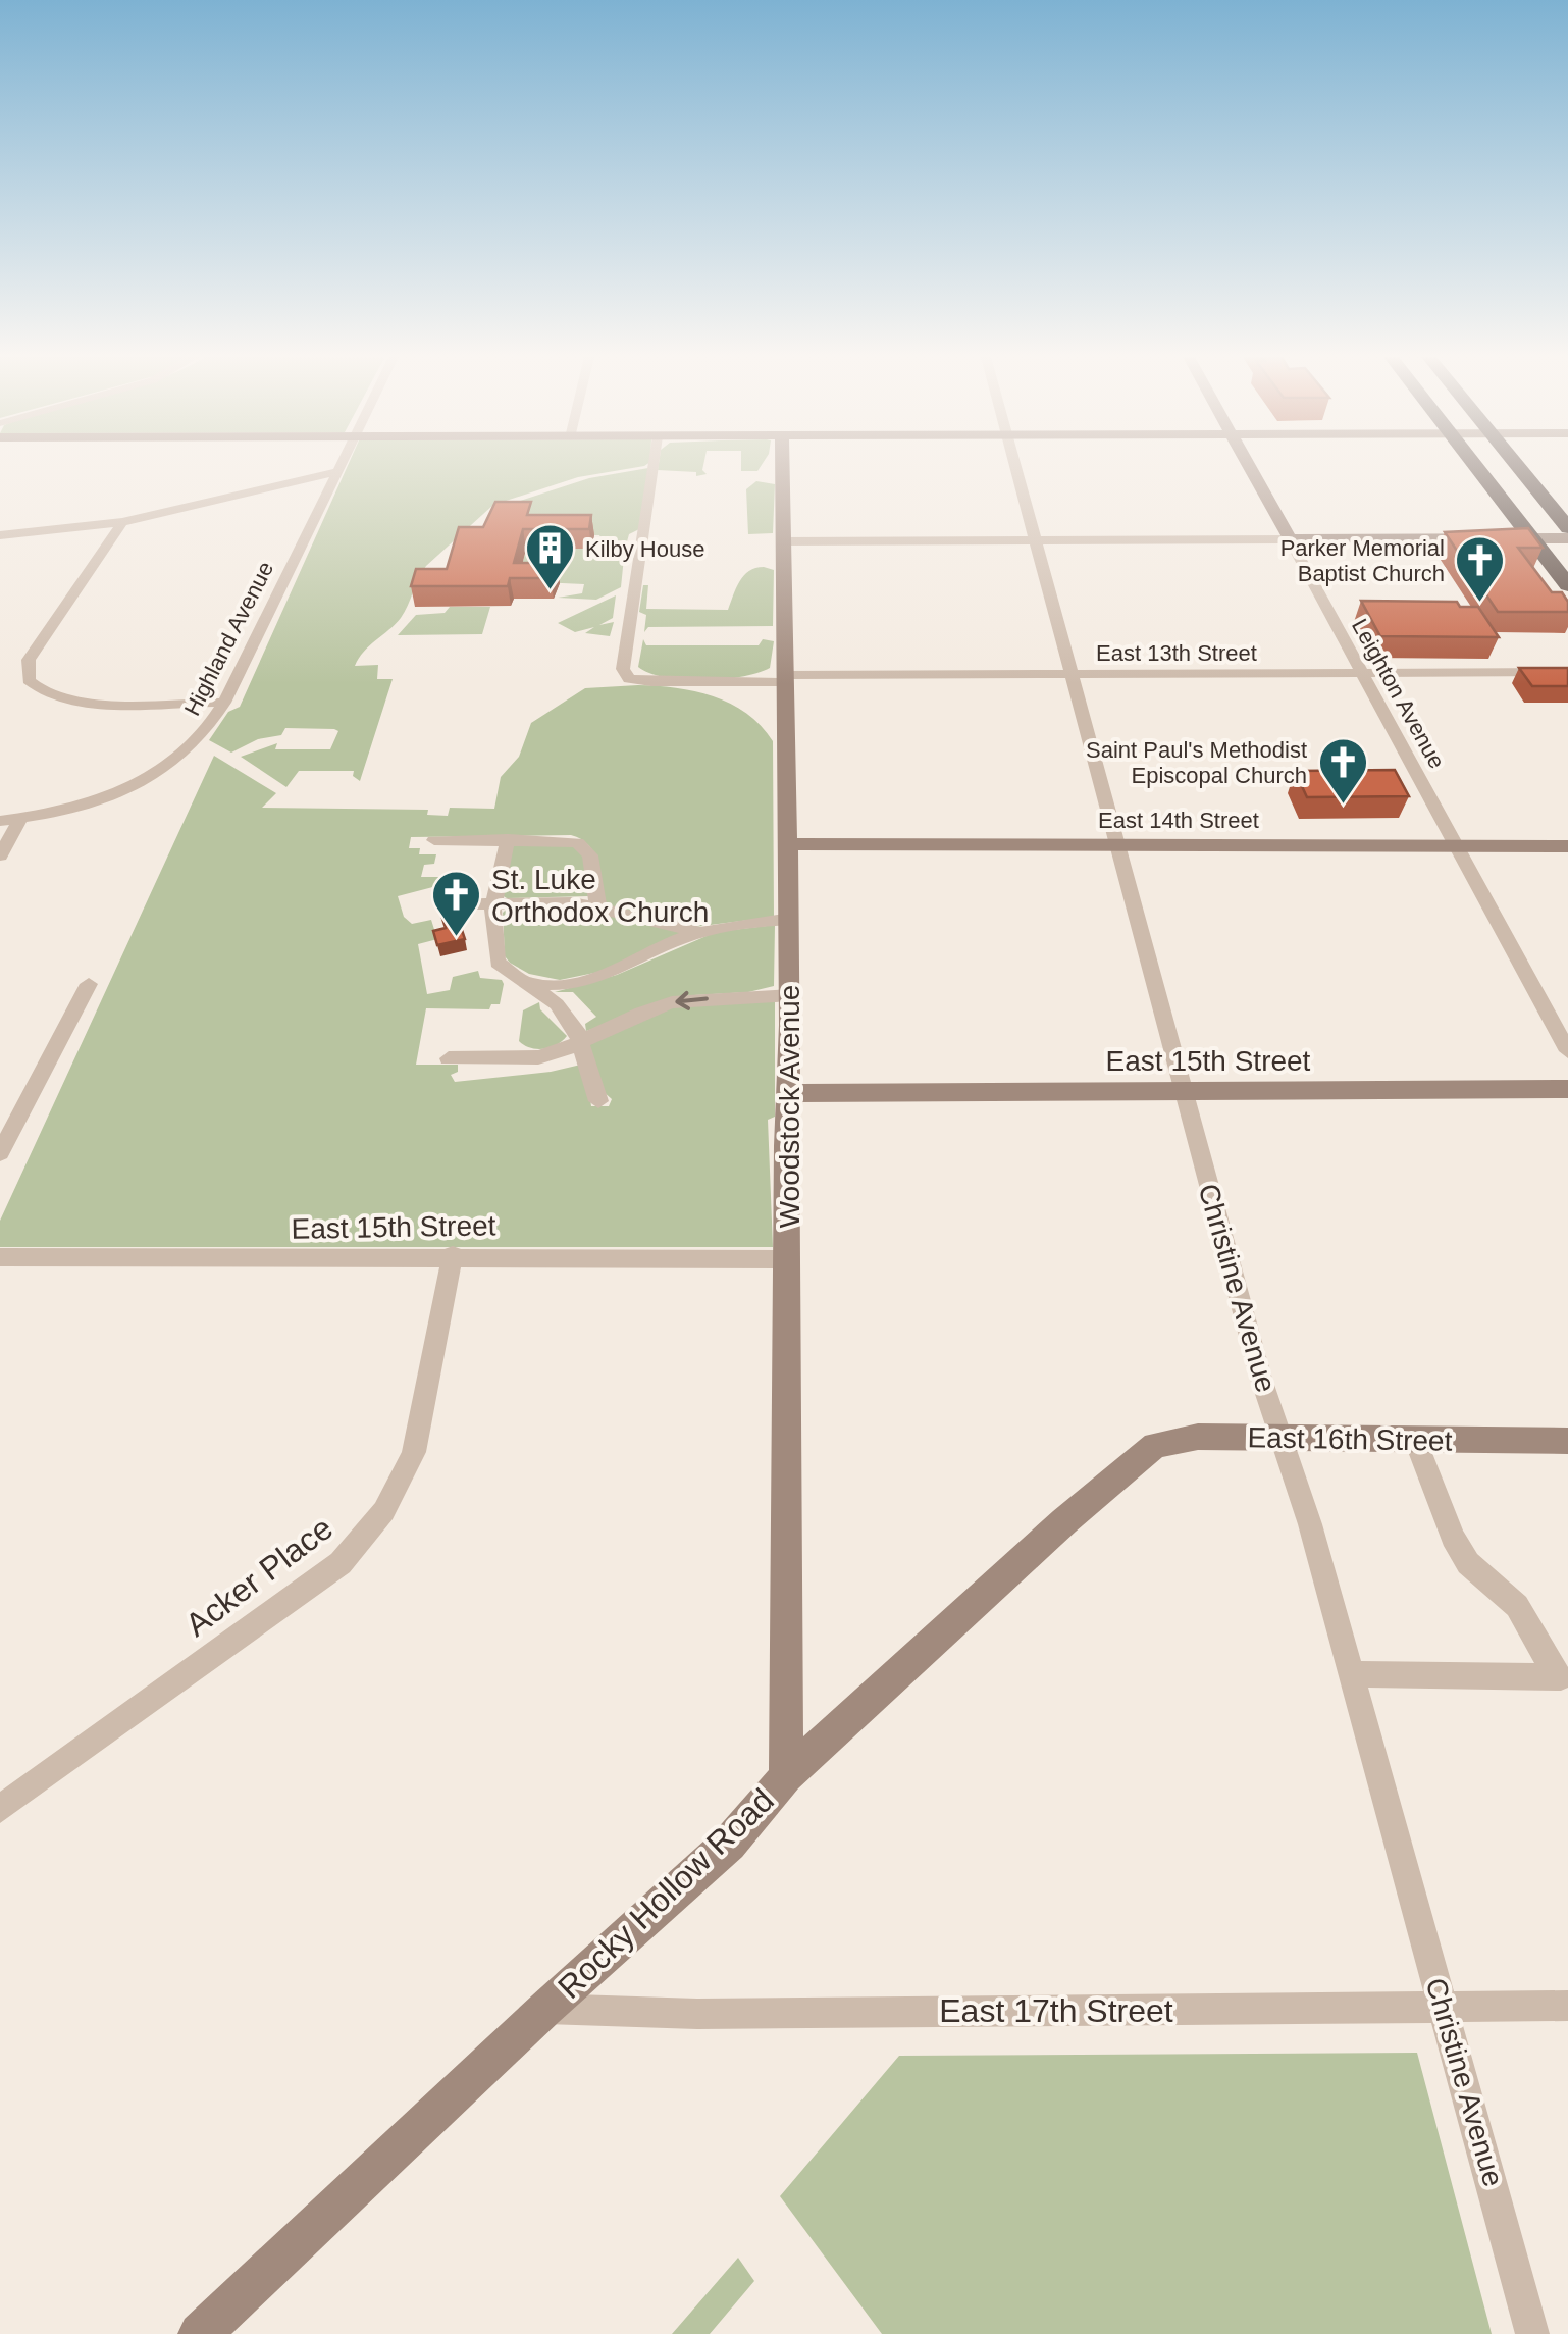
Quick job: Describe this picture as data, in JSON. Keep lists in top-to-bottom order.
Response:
{
  "streets": {
    "street": [
      "Highland Avenue",
      "East 13th Street",
      "Leighton Avenue",
      "East 14th Street",
      "East 15th Street",
      "Woodstock Avenue",
      "Christine Avenue",
      "East 16th Street",
      "Acker Place",
      "Rocky Hollow Road",
      "East 17th Street"
    ]
  },
  "crossings": [
    ["East 13th Street", "Leighton Avenue"],
    ["East 13th Street", "Woodstock Avenue"],
    ["East 13th Street", "Christine Avenue"],
    ["Leighton Avenue", "East 14th Street"],
    ["East 14th Street", "Woodstock Avenue"],
    ["East 14th Street", "Christine Avenue"],
    ["East 15th Street", "Woodstock Avenue"],
    ["East 15th Street", "Christine Avenue"],
    ["East 15th Street", "Acker Place"],
    ["Woodstock Avenue", "Rocky Hollow Road"],
    ["Christine Avenue", "East 16th Street"],
    ["Christine Avenue", "East 17th Street"],
    ["East 16th Street", "Rocky Hollow Road"],
    ["Rocky Hollow Road", "East 17th Street"]
  ],
  "places": {
    "building": ["Kilby House"],
    "church": ["Parker Memorial Baptist Church", "Saint Paul's Methodist Episcopal Church", "St. Luke Orthodox Church"]
  }
}
